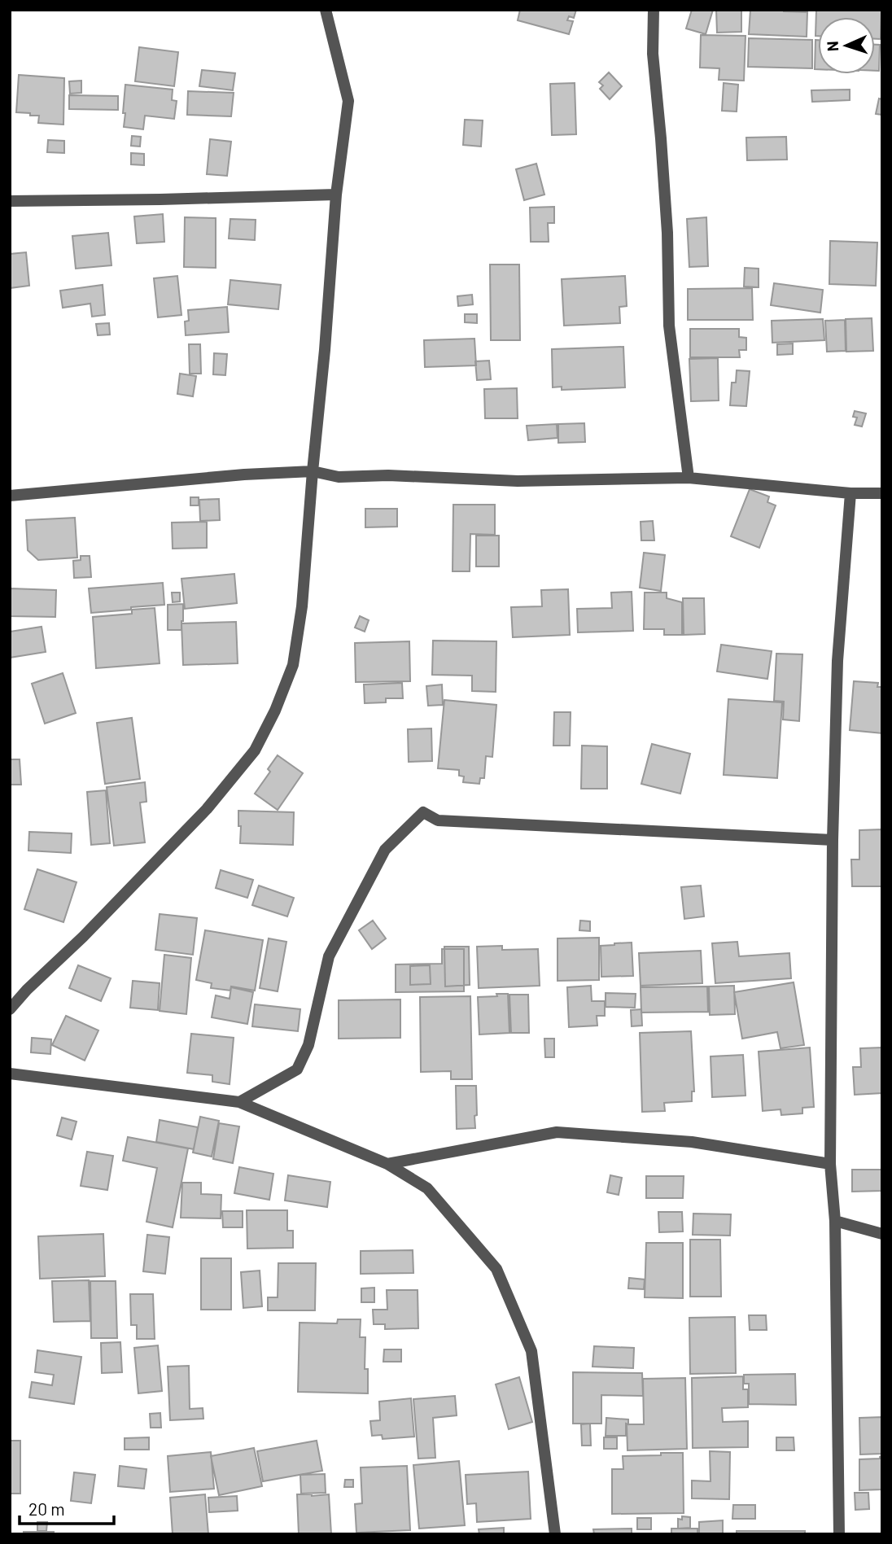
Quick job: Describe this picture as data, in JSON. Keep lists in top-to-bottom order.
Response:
{
  "scale_bar": "20 m",
  "north": "left"
}
